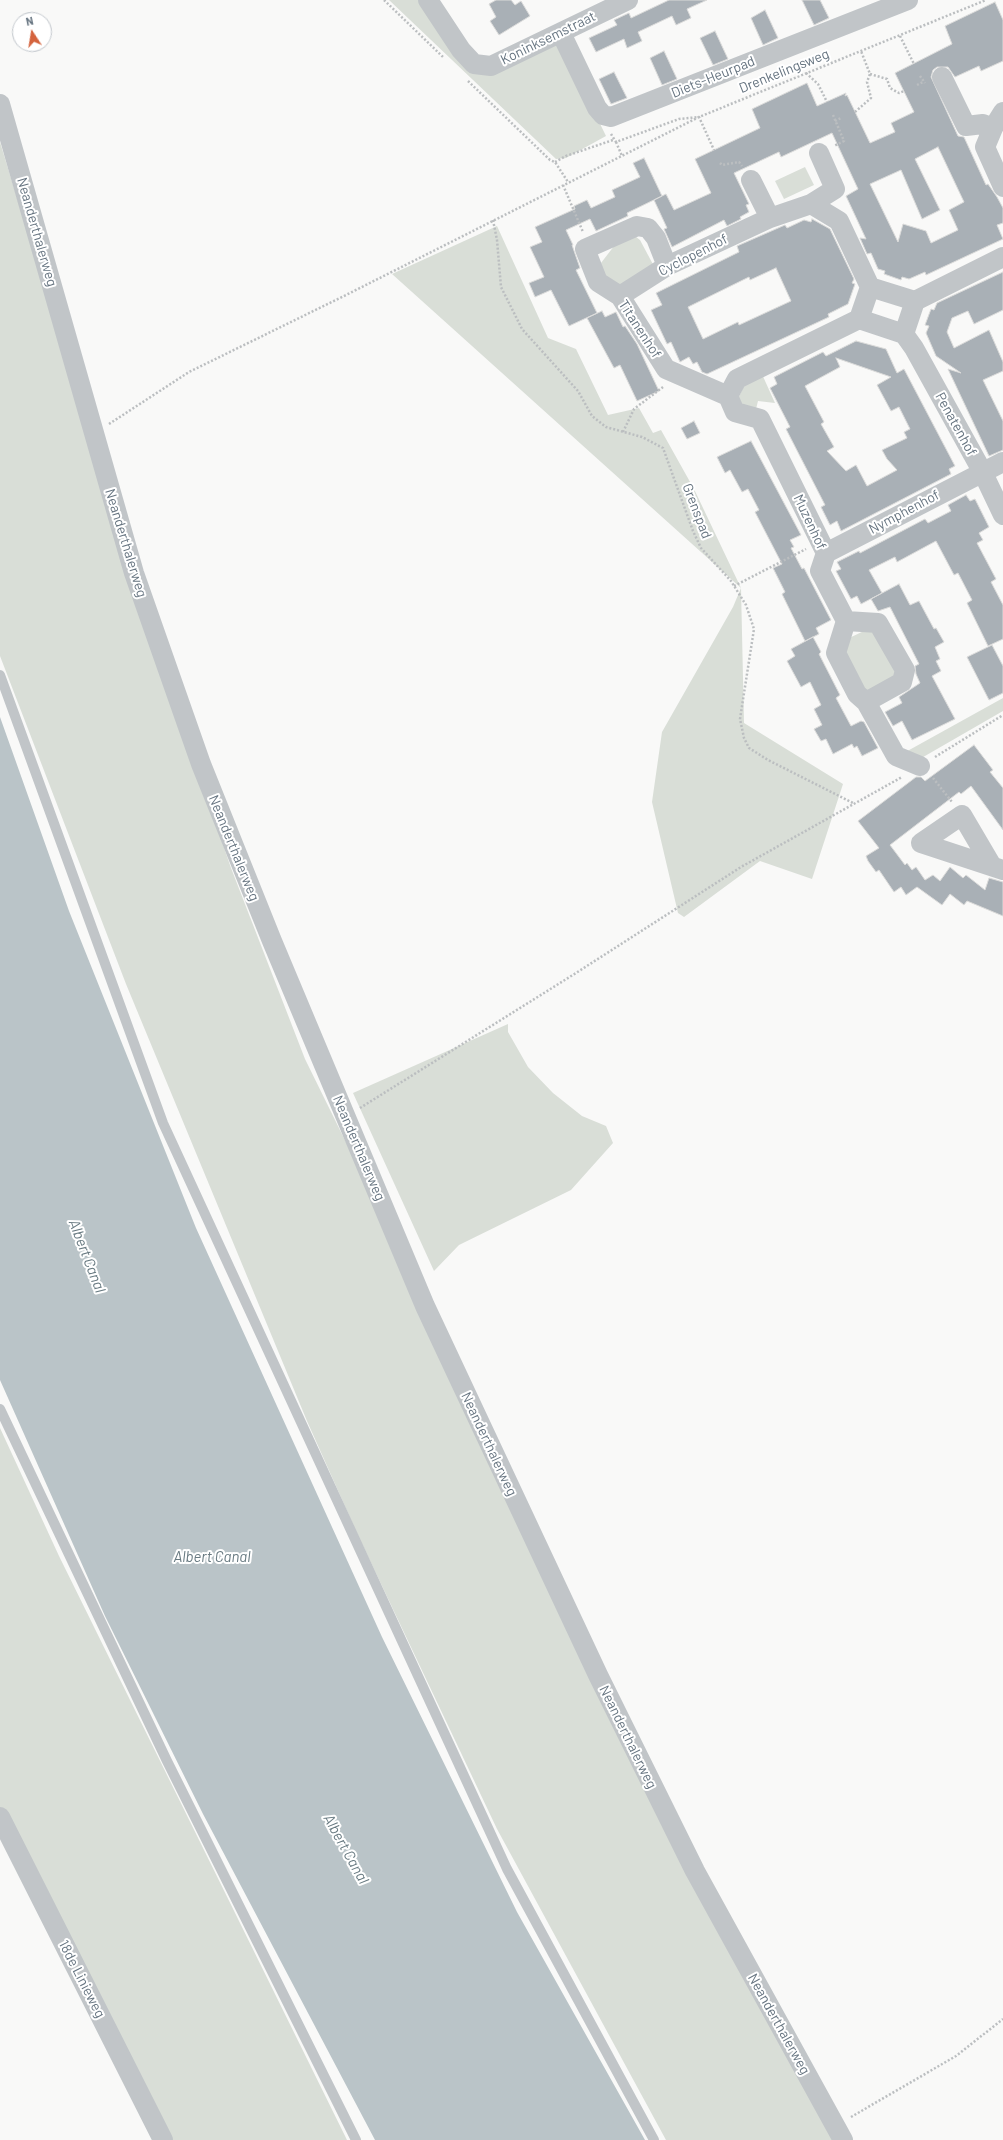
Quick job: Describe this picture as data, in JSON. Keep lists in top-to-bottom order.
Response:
{
  "streets": {
    "street": [
      "Koninksemstraat",
      "Diets-Heurpad",
      "Neanderthalerweg",
      "Cyclopenhof",
      "Titanenhof",
      "Penatenhof",
      "Nymphenhof",
      "Muzenhof",
      "18de Linieweg"
    ],
    "path": ["Drenkelingsweg", "Grenspad"]
  },
  "crossings": [
    ["Drenkelingsweg", "Neanderthalerweg"],
    ["Drenkelingsweg", "Grenspad"],
    ["Neanderthalerweg", "Grenspad"],
    ["Cyclopenhof", "Titanenhof"],
    ["Titanenhof", "Muzenhof"],
    ["Penatenhof", "Nymphenhof"],
    ["Nymphenhof", "Muzenhof"]
  ],
  "water": ["Albert Canal"],
  "north": "top"
}
